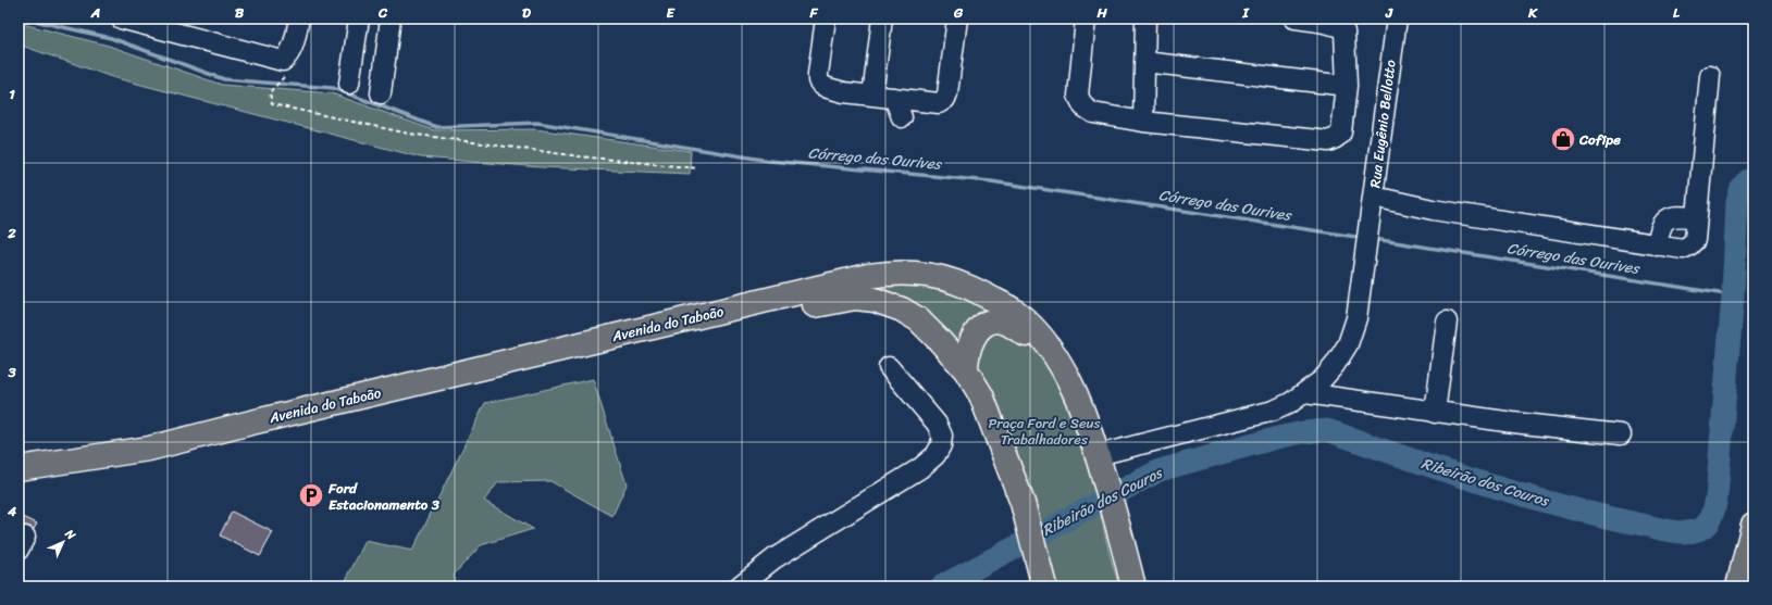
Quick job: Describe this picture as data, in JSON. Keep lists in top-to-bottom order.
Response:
{
  "streets": {
    "main road": ["Avenida do Taboão"],
    "street": ["Rua Eugênio Bellotto"]
  },
  "crossings": [
    ["Rua Eugênio Bellotto", "Avenida do Taboão"]
  ],
  "water": ["Córrego das Ourives", "Ribeirão dos Couros"],
  "parks": ["Praça Ford e Seus Trabalhadores"],
  "places": {
    "shop": ["Cofipe"],
    "parking": ["Ford Estacionamento 3"]
  },
  "north": "top right",
  "grid": {
    "columns": [
      "A",
      "B",
      "C",
      "D",
      "E",
      "F",
      "G",
      "H",
      "I",
      "J",
      "K",
      "L"
    ],
    "rows": [
      "1",
      "2",
      "3",
      "4"
    ]
  }
}
